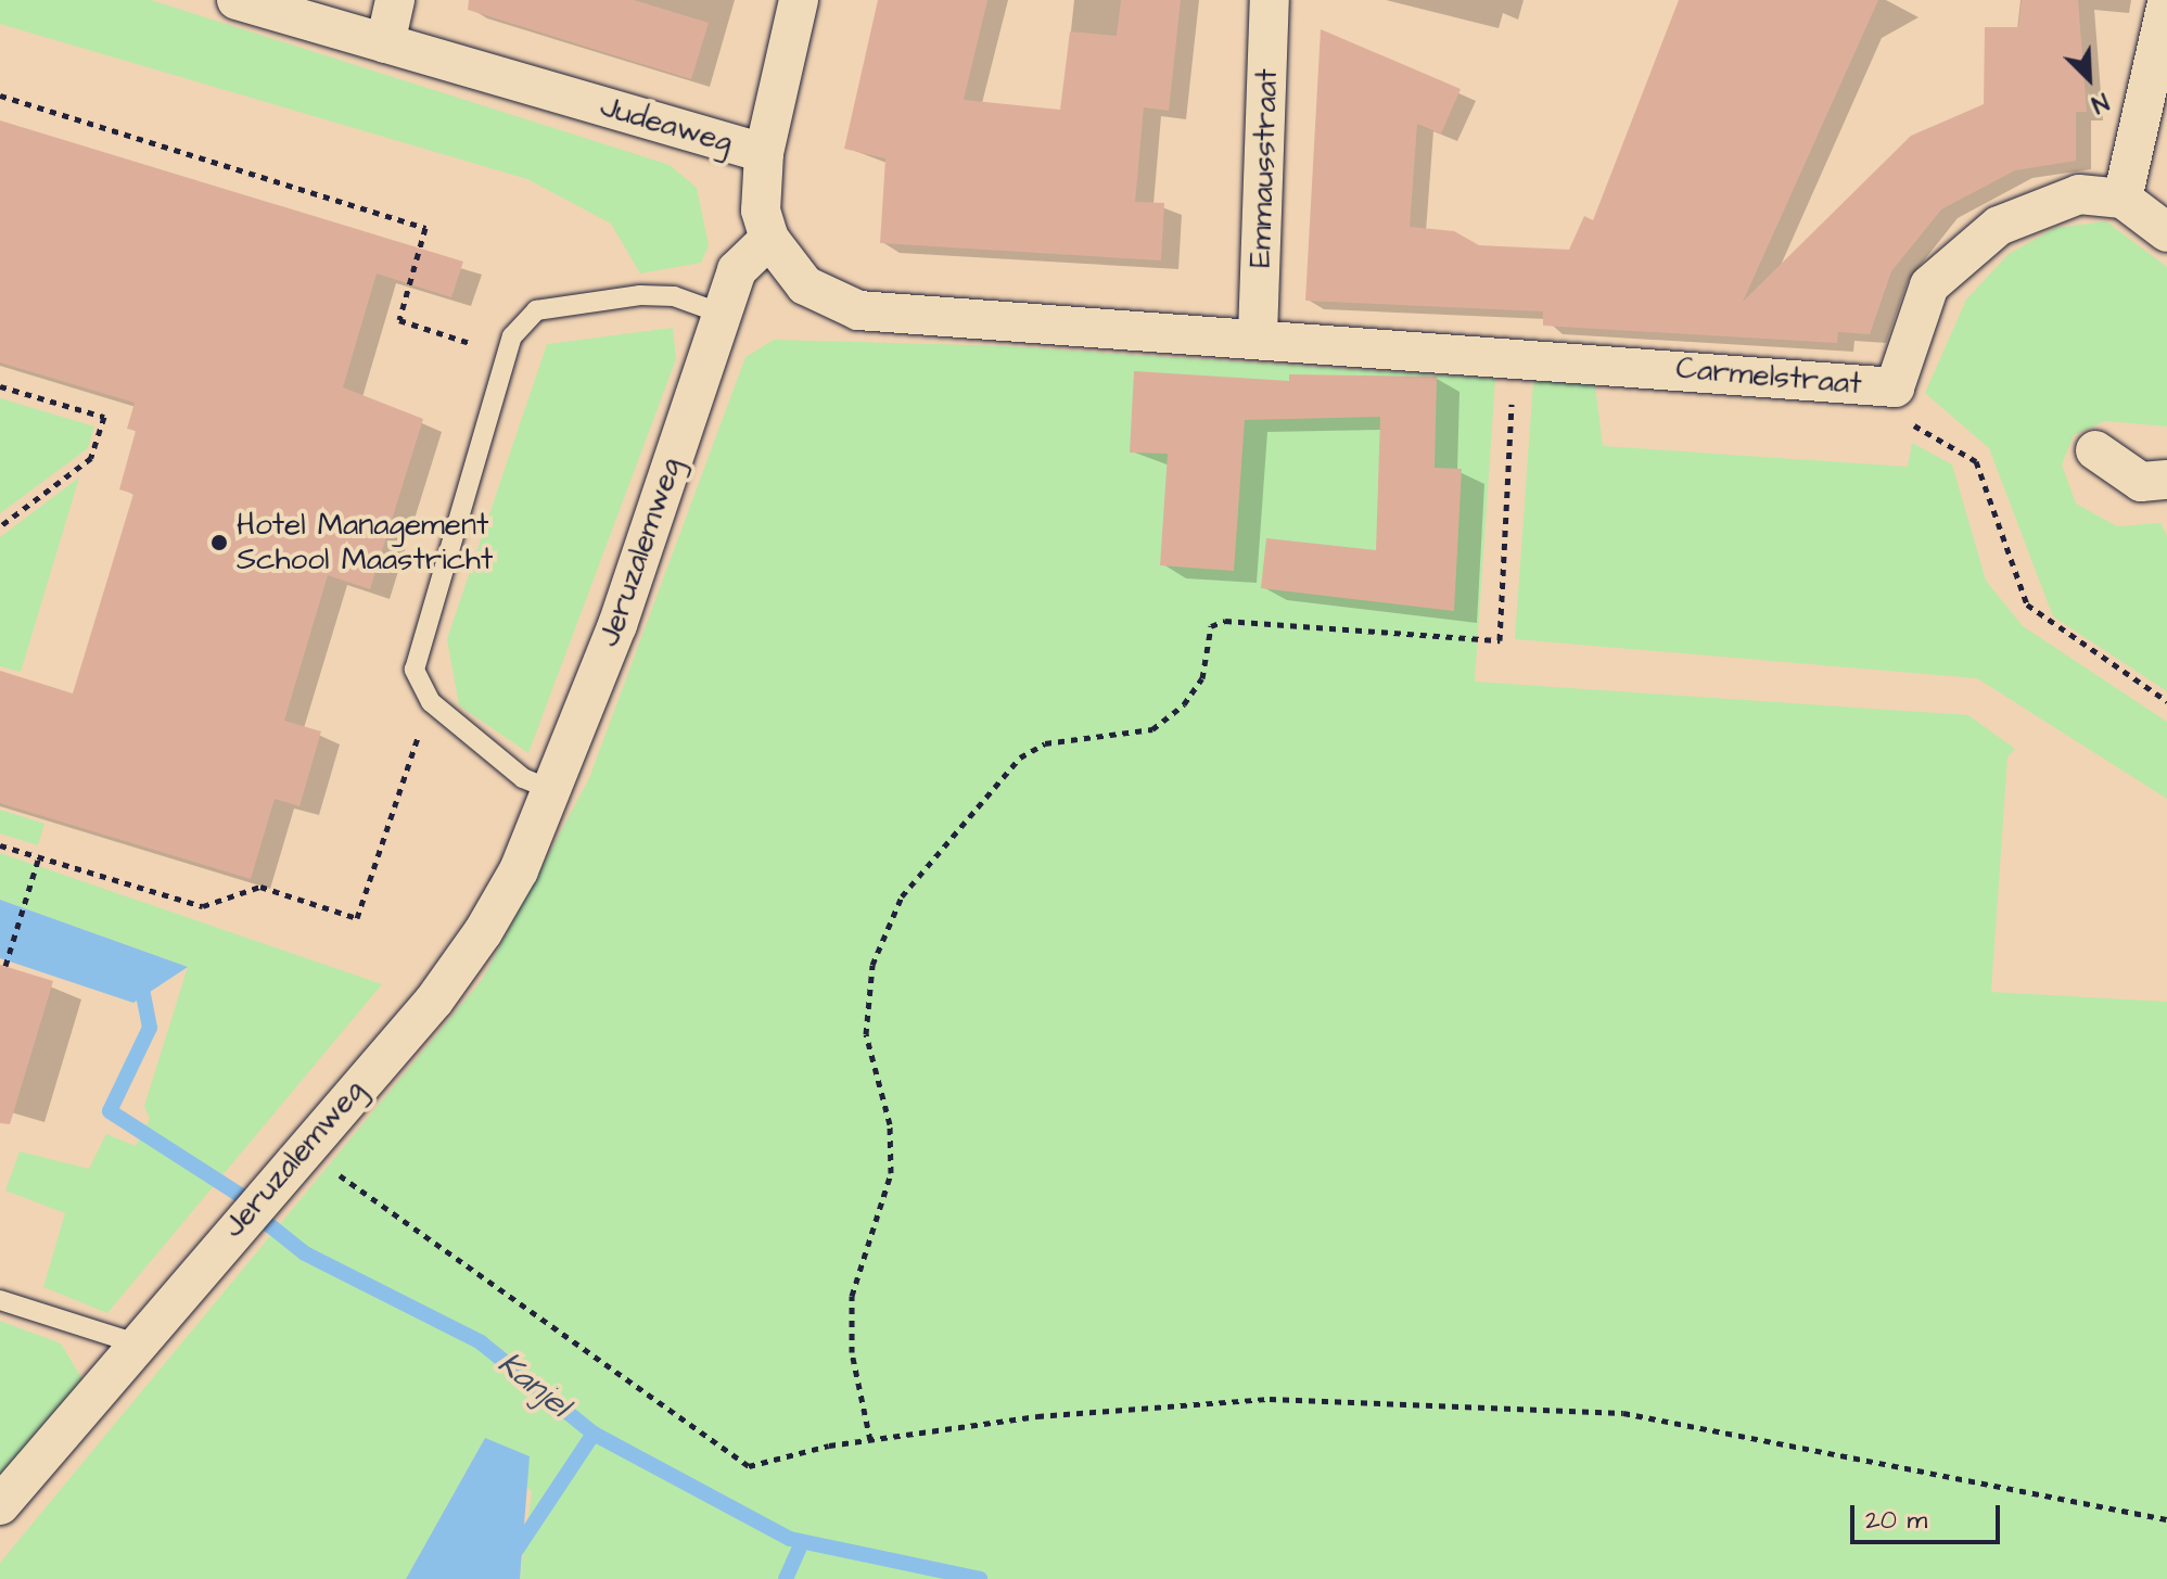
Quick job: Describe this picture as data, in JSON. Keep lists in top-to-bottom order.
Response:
{
  "streets": {
    "street": [
      "Judeaweg",
      "Emmausstraat",
      "Carmelstraat",
      "Jeruzalemweg"
    ]
  },
  "crossings": [
    ["Judeaweg", "Emmausstraat"],
    ["Judeaweg", "Carmelstraat"],
    ["Judeaweg", "Jeruzalemweg"],
    ["Emmausstraat", "Carmelstraat"]
  ],
  "water": ["Kanjel"],
  "places": ["Hotel Management School Maastricht"],
  "scale_bar": "20 m",
  "north": "bottom right"
}
